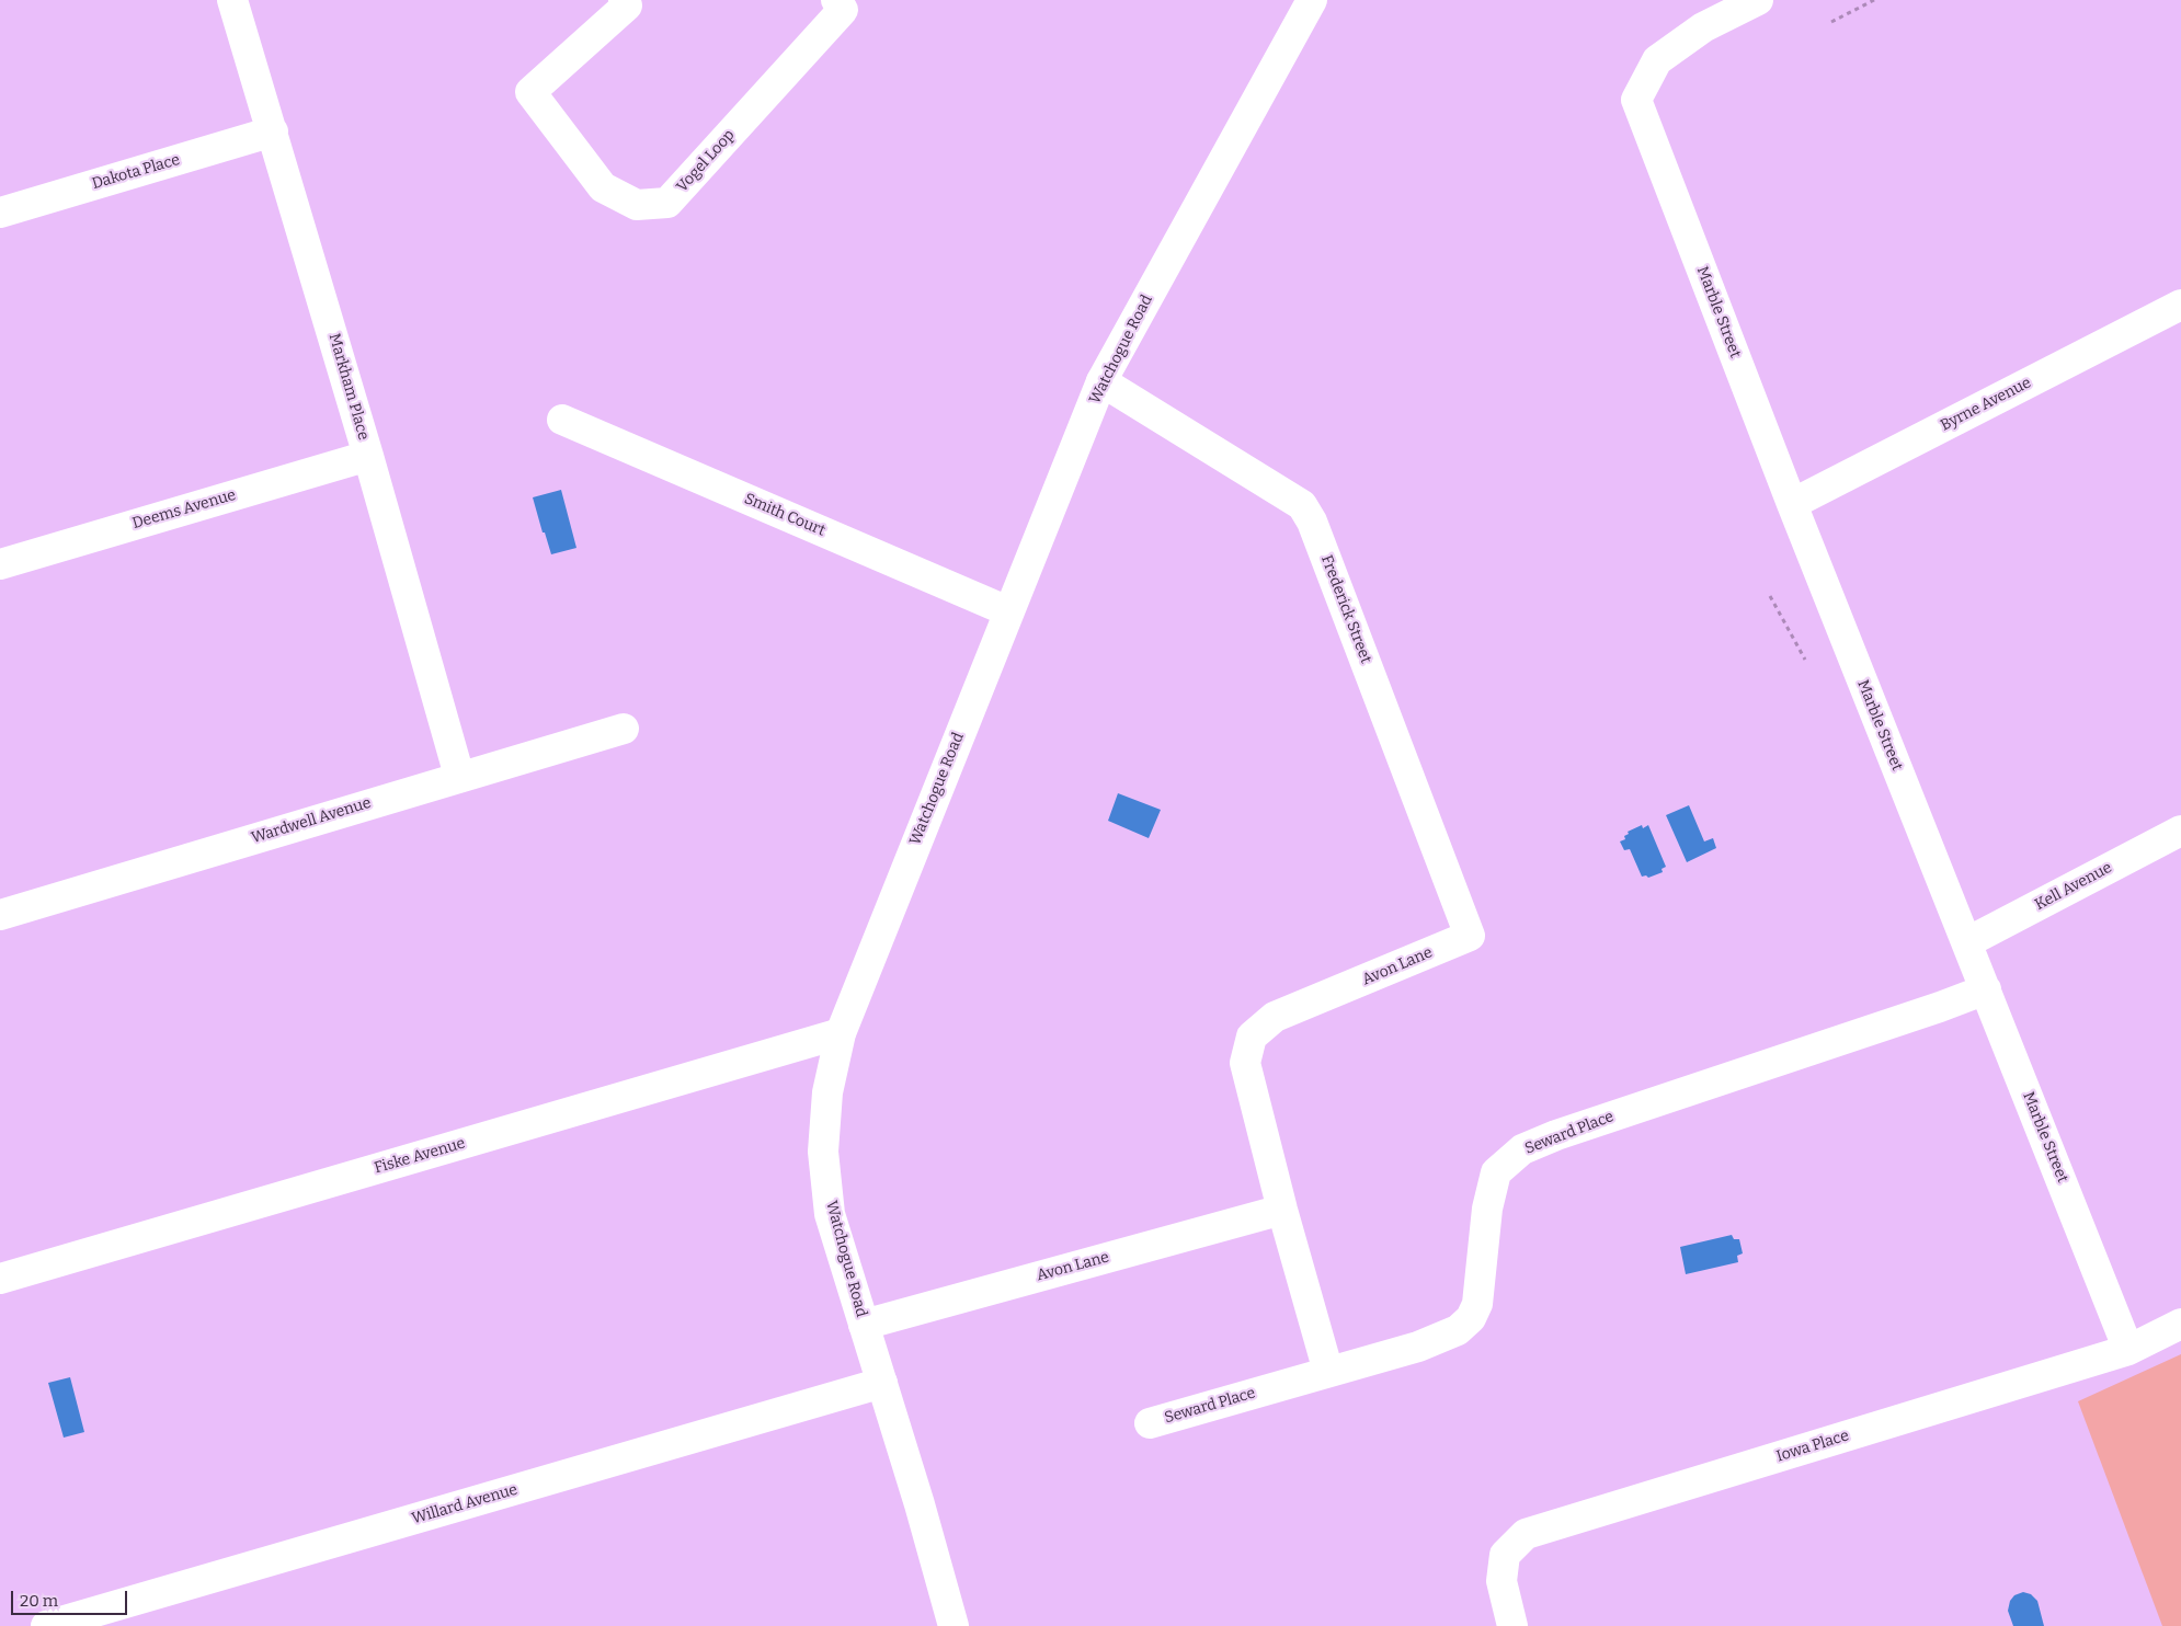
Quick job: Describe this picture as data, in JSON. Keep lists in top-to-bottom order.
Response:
{
  "streets": {
    "street": [
      "Vogel Loop",
      "Dakota Place",
      "Marble Street",
      "Watchogue Road",
      "Markham Place",
      "Byrne Avenue",
      "Deems Avenue",
      "Smith Court",
      "Frederick Street",
      "Wardwell Avenue",
      "Kell Avenue",
      "Avon Lane",
      "Seward Place",
      "Fiske Avenue",
      "Iowa Place",
      "Willard Avenue"
    ]
  },
  "crossings": [
    ["Dakota Place", "Markham Place"],
    ["Marble Street", "Byrne Avenue"],
    ["Marble Street", "Kell Avenue"],
    ["Marble Street", "Seward Place"],
    ["Marble Street", "Iowa Place"],
    ["Watchogue Road", "Smith Court"],
    ["Watchogue Road", "Frederick Street"],
    ["Watchogue Road", "Avon Lane"],
    ["Watchogue Road", "Fiske Avenue"],
    ["Watchogue Road", "Willard Avenue"],
    ["Markham Place", "Deems Avenue"],
    ["Markham Place", "Wardwell Avenue"],
    ["Frederick Street", "Avon Lane"],
    ["Avon Lane", "Seward Place"]
  ],
  "scale_bar": "20 m"
}
